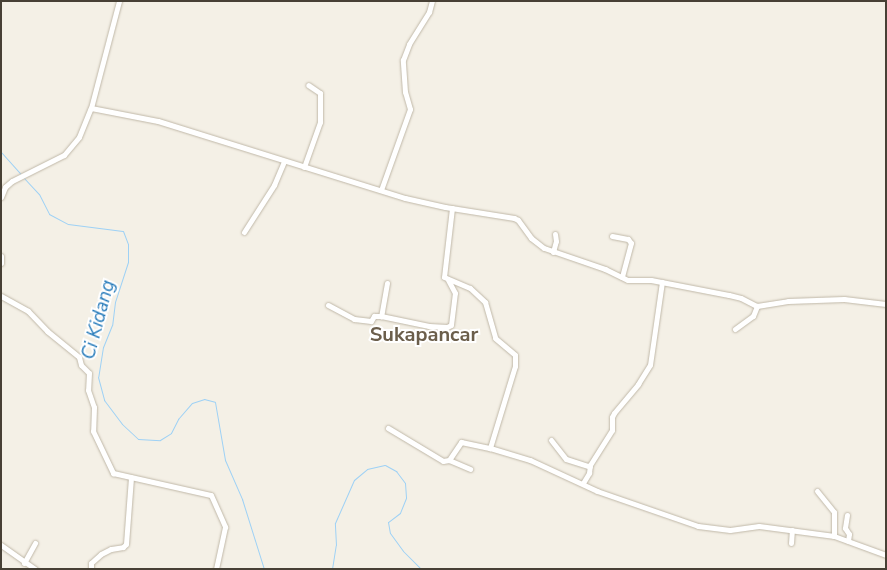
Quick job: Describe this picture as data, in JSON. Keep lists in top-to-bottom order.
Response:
{
  "districts": ["Sukapancar"],
  "water": ["Ci Kidang"]
}
